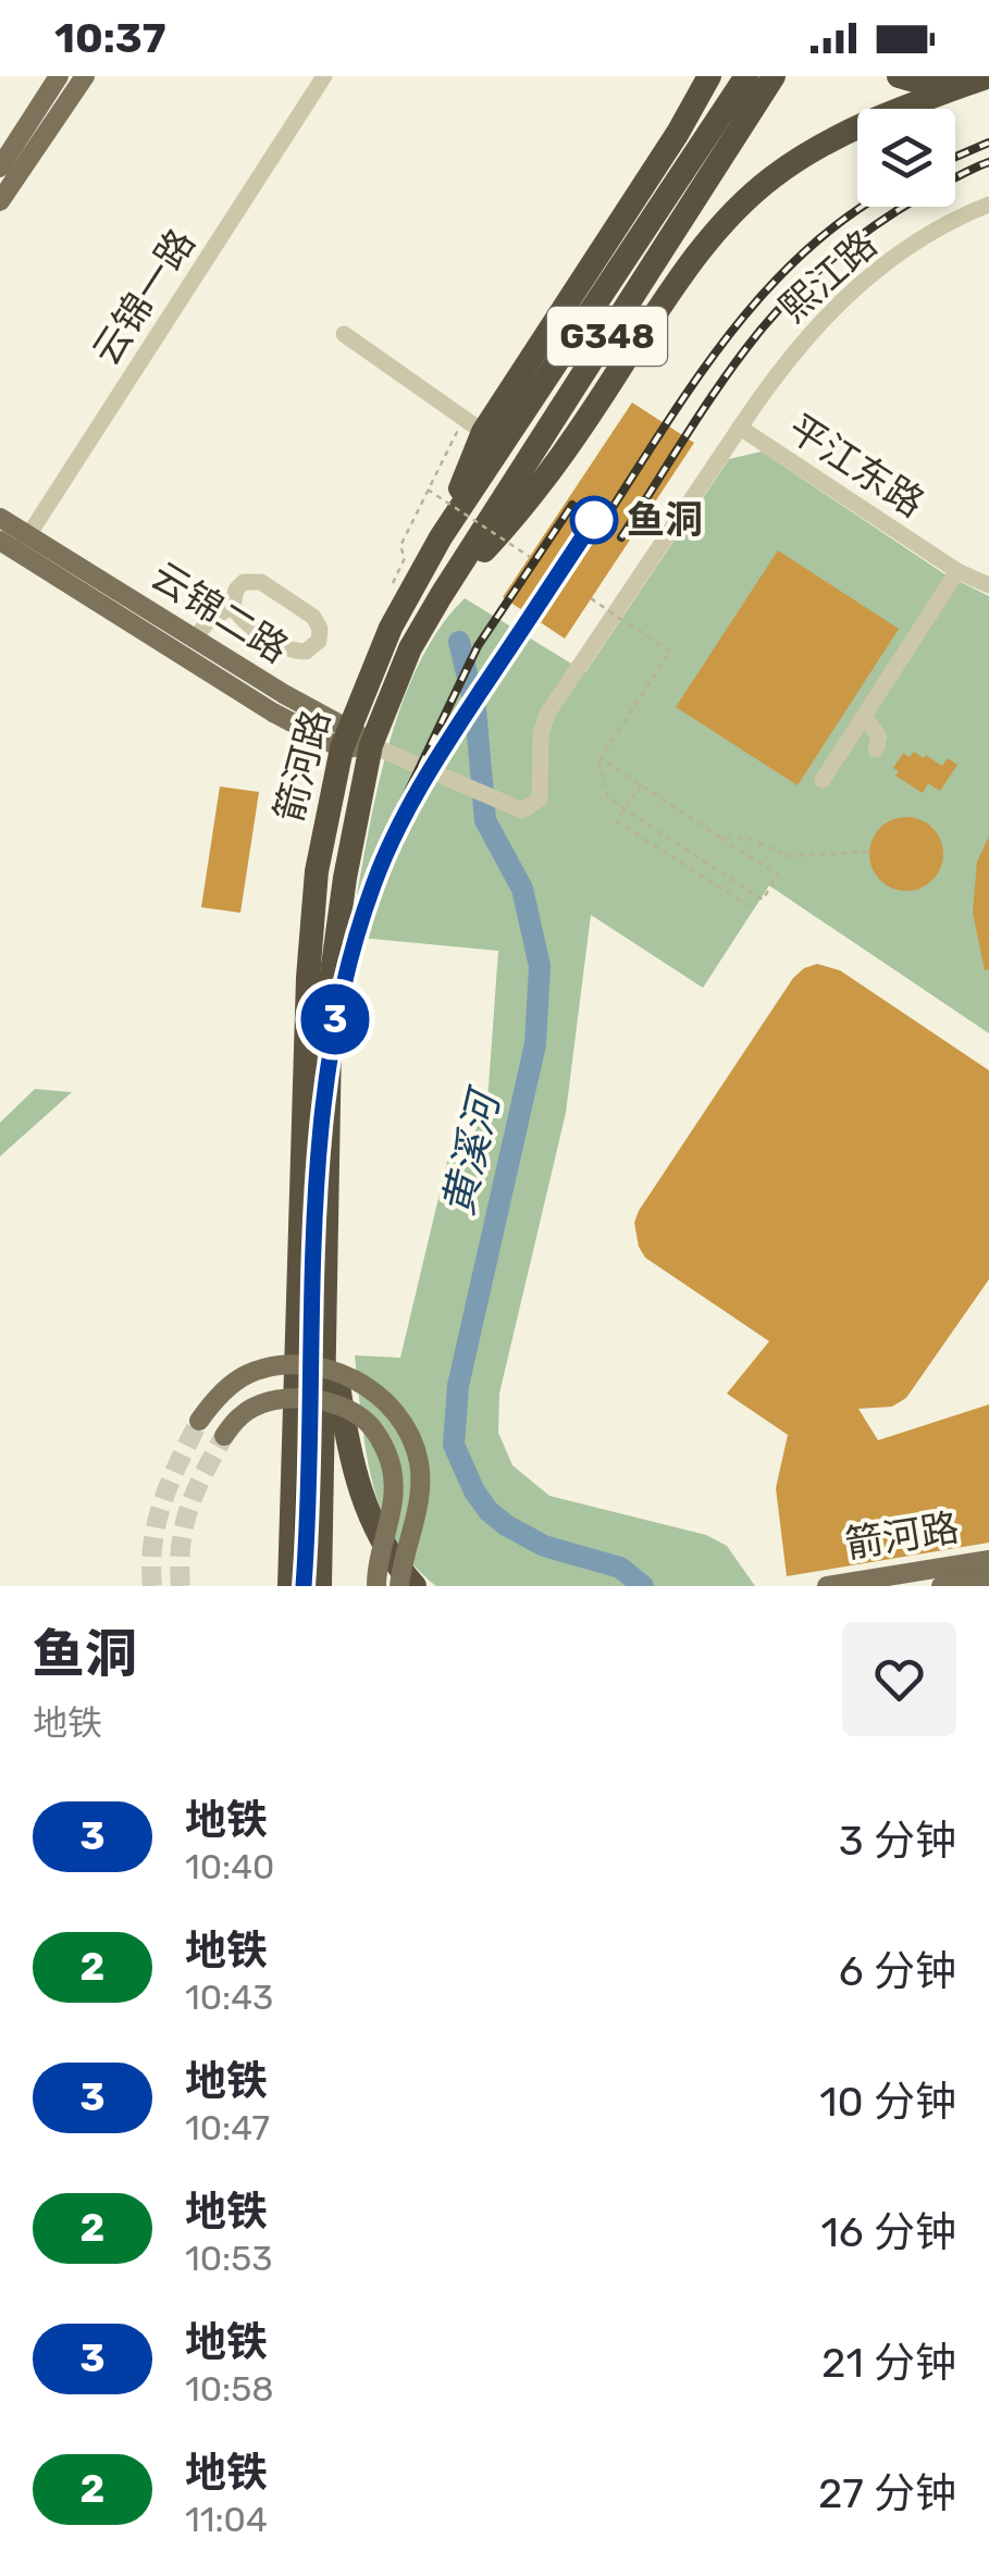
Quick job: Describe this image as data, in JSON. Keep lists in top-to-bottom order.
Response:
{
  "streets": {
    "highway": ["G348", "箭河路"],
    "main road": ["云锦二路"],
    "street": ["熙江路", "云锦一路", "平江东路"]
  },
  "crossings": [
    ["熙江路", "平江东路"],
    ["云锦一路", "云锦二路"],
    ["平江东路", "箭河路"],
    ["云锦二路", "箭河路"]
  ],
  "water": ["黄溪河"],
  "places": ["鱼洞"],
  "lines": ["metro line 3"],
  "page": {
    "status": "10:37",
    "on_map": "3",
    "heading": ["鱼洞", "地铁"],
    "list": [
      {
        "mark": "3",
        "name": "地铁",
        "note": "10:40",
        "value": "3 分钟"
      },
      {
        "mark": "2",
        "name": "地铁",
        "note": "10:43",
        "value": "6 分钟"
      },
      {
        "mark": "3",
        "name": "地铁",
        "note": "10:47",
        "value": "10 分钟"
      },
      {
        "mark": "2",
        "name": "地铁",
        "note": "10:53",
        "value": "16 分钟"
      },
      {
        "mark": "3",
        "name": "地铁",
        "note": "10:58",
        "value": "21 分钟"
      },
      {
        "mark": "2",
        "name": "地铁",
        "note": "11:04",
        "value": "27 分钟"
      }
    ]
  }
}
